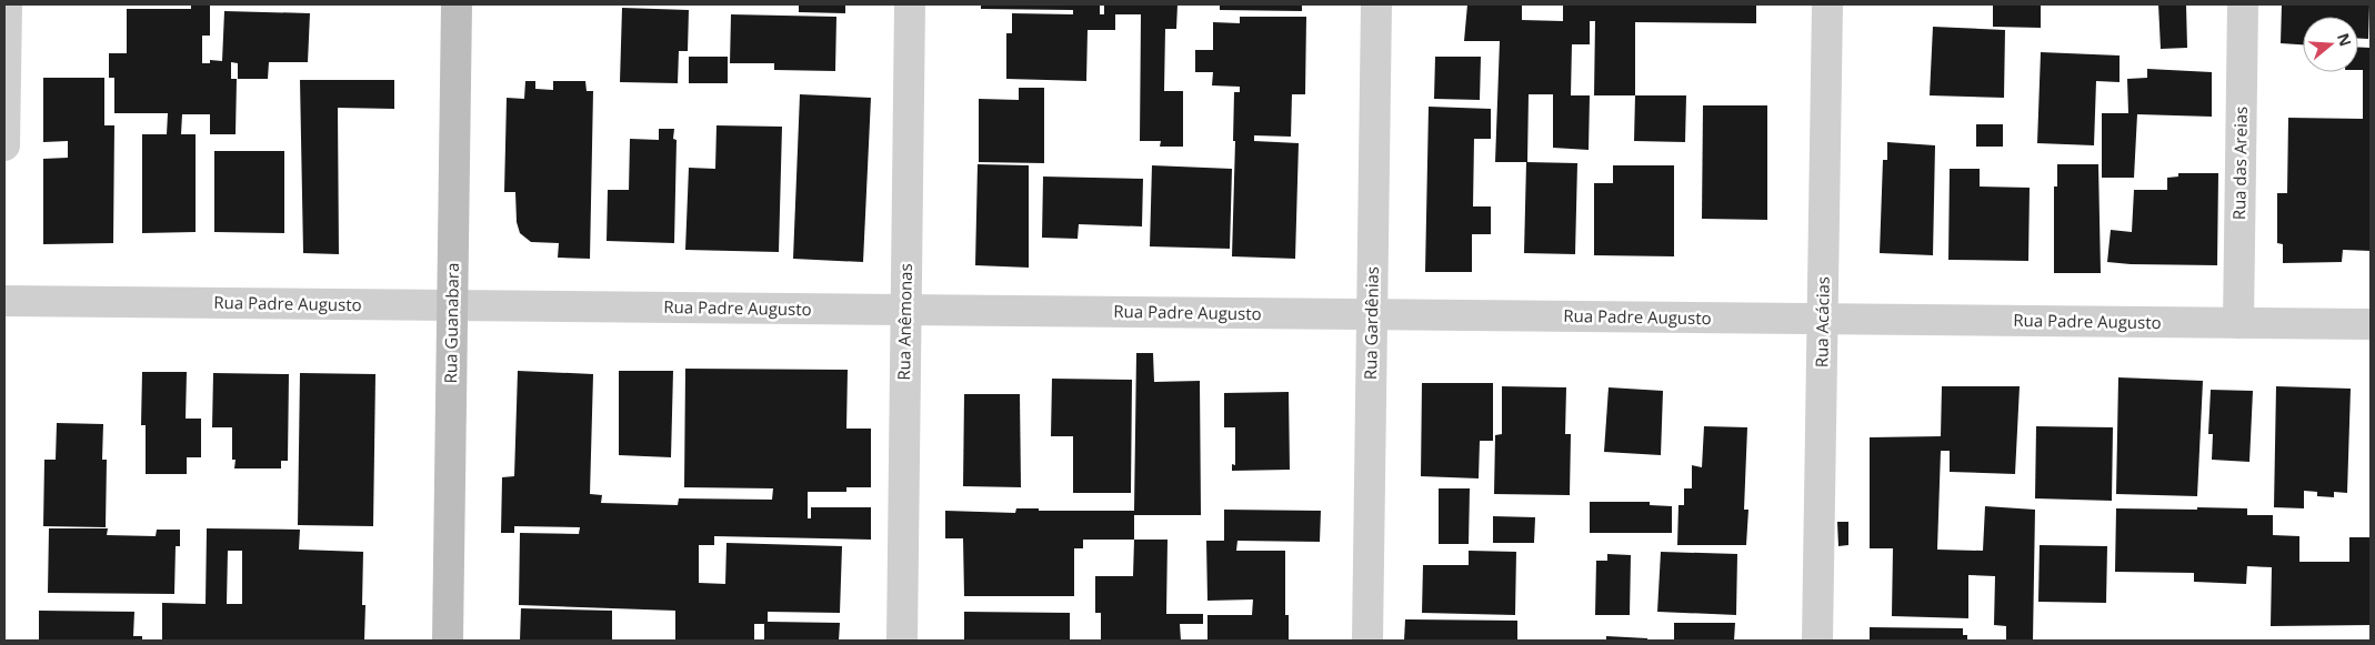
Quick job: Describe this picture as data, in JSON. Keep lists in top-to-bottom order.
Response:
{
  "streets": {
    "main road": ["Rua Guanabara"],
    "street": [
      "Rua das Areias",
      "Rua Padre Augusto",
      "Rua Anêmonas",
      "Rua Acácias",
      "Rua Gardênias"
    ]
  },
  "crossings": [
    ["Rua das Areias", "Rua Padre Augusto"],
    ["Rua Padre Augusto", "Rua Anêmonas"],
    ["Rua Padre Augusto", "Rua Acácias"],
    ["Rua Padre Augusto", "Rua Guanabara"],
    ["Rua Padre Augusto", "Rua Gardênias"]
  ],
  "north": "right"
}
